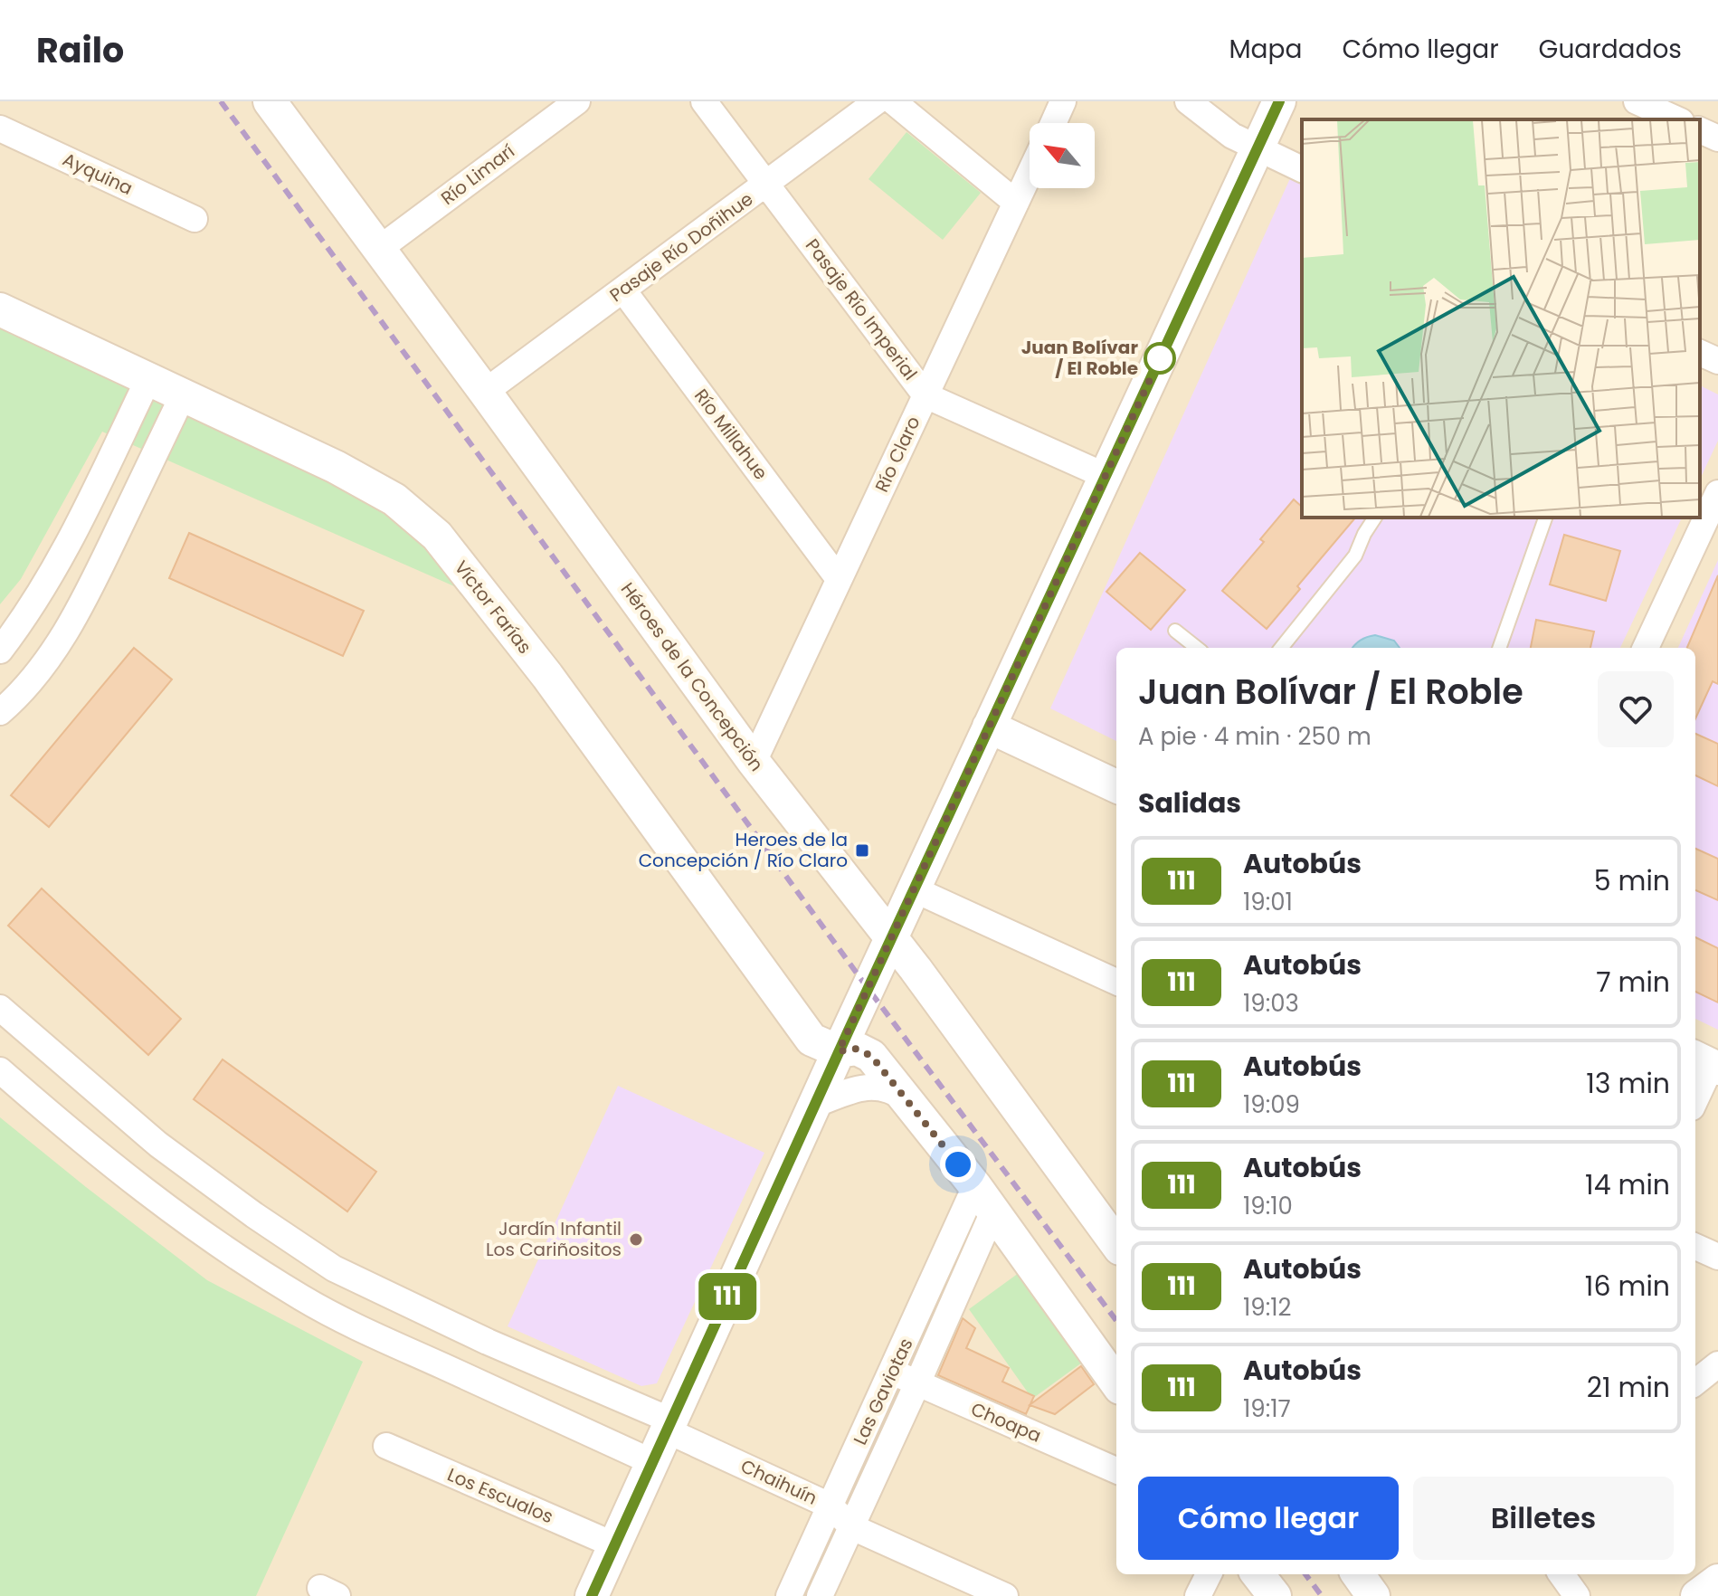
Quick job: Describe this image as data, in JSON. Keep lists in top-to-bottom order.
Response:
{
  "streets": {
    "street": [
      "Ayquina",
      "Río Limarí",
      "Pasaje Río Doñihue",
      "Pasaje Río Imperial",
      "Río Millahue",
      "Río Claro",
      "Víctor Farías",
      "Héroes de la Concepción",
      "Las Gaviotas",
      "Choapa",
      "Chaihuín",
      "Los Escualos"
    ]
  },
  "crossings": [
    ["Río Limarí", "Héroes de la Concepción"],
    ["Pasaje Río Doñihue", "Pasaje Río Imperial"],
    ["Pasaje Río Doñihue", "Río Millahue"],
    ["Pasaje Río Doñihue", "Héroes de la Concepción"],
    ["Pasaje Río Imperial", "Río Claro"],
    ["Río Millahue", "Río Claro"],
    ["Río Claro", "Héroes de la Concepción"],
    ["Las Gaviotas", "Choapa"],
    ["Las Gaviotas", "Chaihuín"]
  ],
  "places": {
    "other": ["Juan Bolívar / El Roble", "Jardín Infantil Los Cariñositos"],
    "transit": ["Heroes de la Concepción / Río Claro"]
  },
  "lines": ["bus line 111"],
  "north": "top left",
  "page": {
    "header": "Railo",
    "nav": ["Mapa", "Cómo llegar", "Guardados"],
    "on_map": "111",
    "heading": [
      ["Juan Bolívar / El Roble", "A pie · 4 min · 250 m"],
      "Salidas"
    ],
    "list": [
      {
        "mark": "111",
        "name": "Autobús",
        "note": "19:01",
        "value": "5 min"
      },
      {
        "mark": "111",
        "name": "Autobús",
        "note": "19:03",
        "value": "7 min"
      },
      {
        "mark": "111",
        "name": "Autobús",
        "note": "19:09",
        "value": "13 min"
      },
      {
        "mark": "111",
        "name": "Autobús",
        "note": "19:10",
        "value": "14 min"
      },
      {
        "mark": "111",
        "name": "Autobús",
        "note": "19:12",
        "value": "16 min"
      },
      {
        "mark": "111",
        "name": "Autobús",
        "note": "19:17",
        "value": "21 min"
      }
    ],
    "buttons": ["Cómo llegar", "Billetes"]
  }
}
